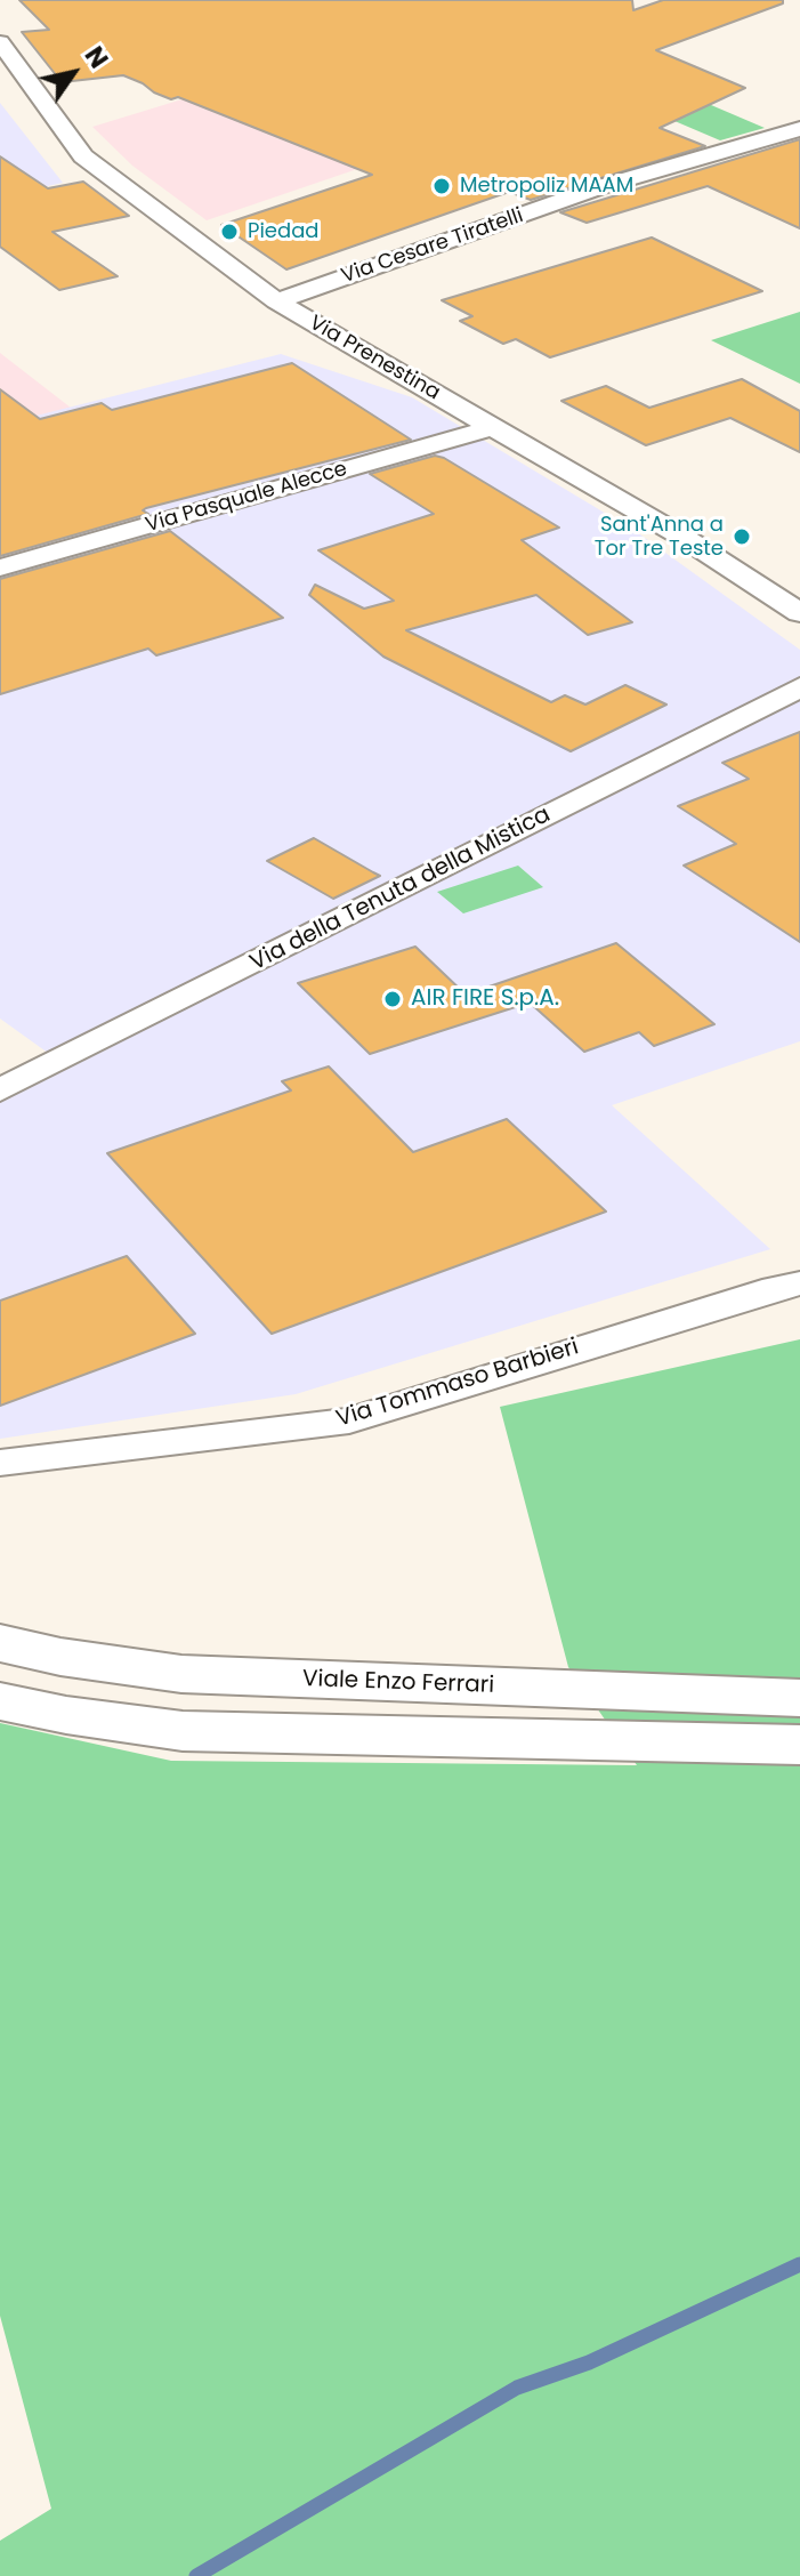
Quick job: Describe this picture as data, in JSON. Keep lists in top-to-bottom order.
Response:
{
  "streets": {
    "main road": ["Viale Enzo Ferrari"],
    "street": [
      "Via Cesare Tiratelli",
      "Via Prenestina",
      "Via Pasquale Alecce",
      "Via della Tenuta della Mistica",
      "Via Tommaso Barbieri"
    ]
  },
  "crossings": [
    ["Via Cesare Tiratelli", "Via Prenestina"],
    ["Via Prenestina", "Via Pasquale Alecce"]
  ],
  "places": [
    "Metropoliz MAAM",
    "Piedad",
    "Sant'Anna a Tor Tre Teste",
    "AIR FIRE S.p.A."
  ],
  "north": "top right"
}
